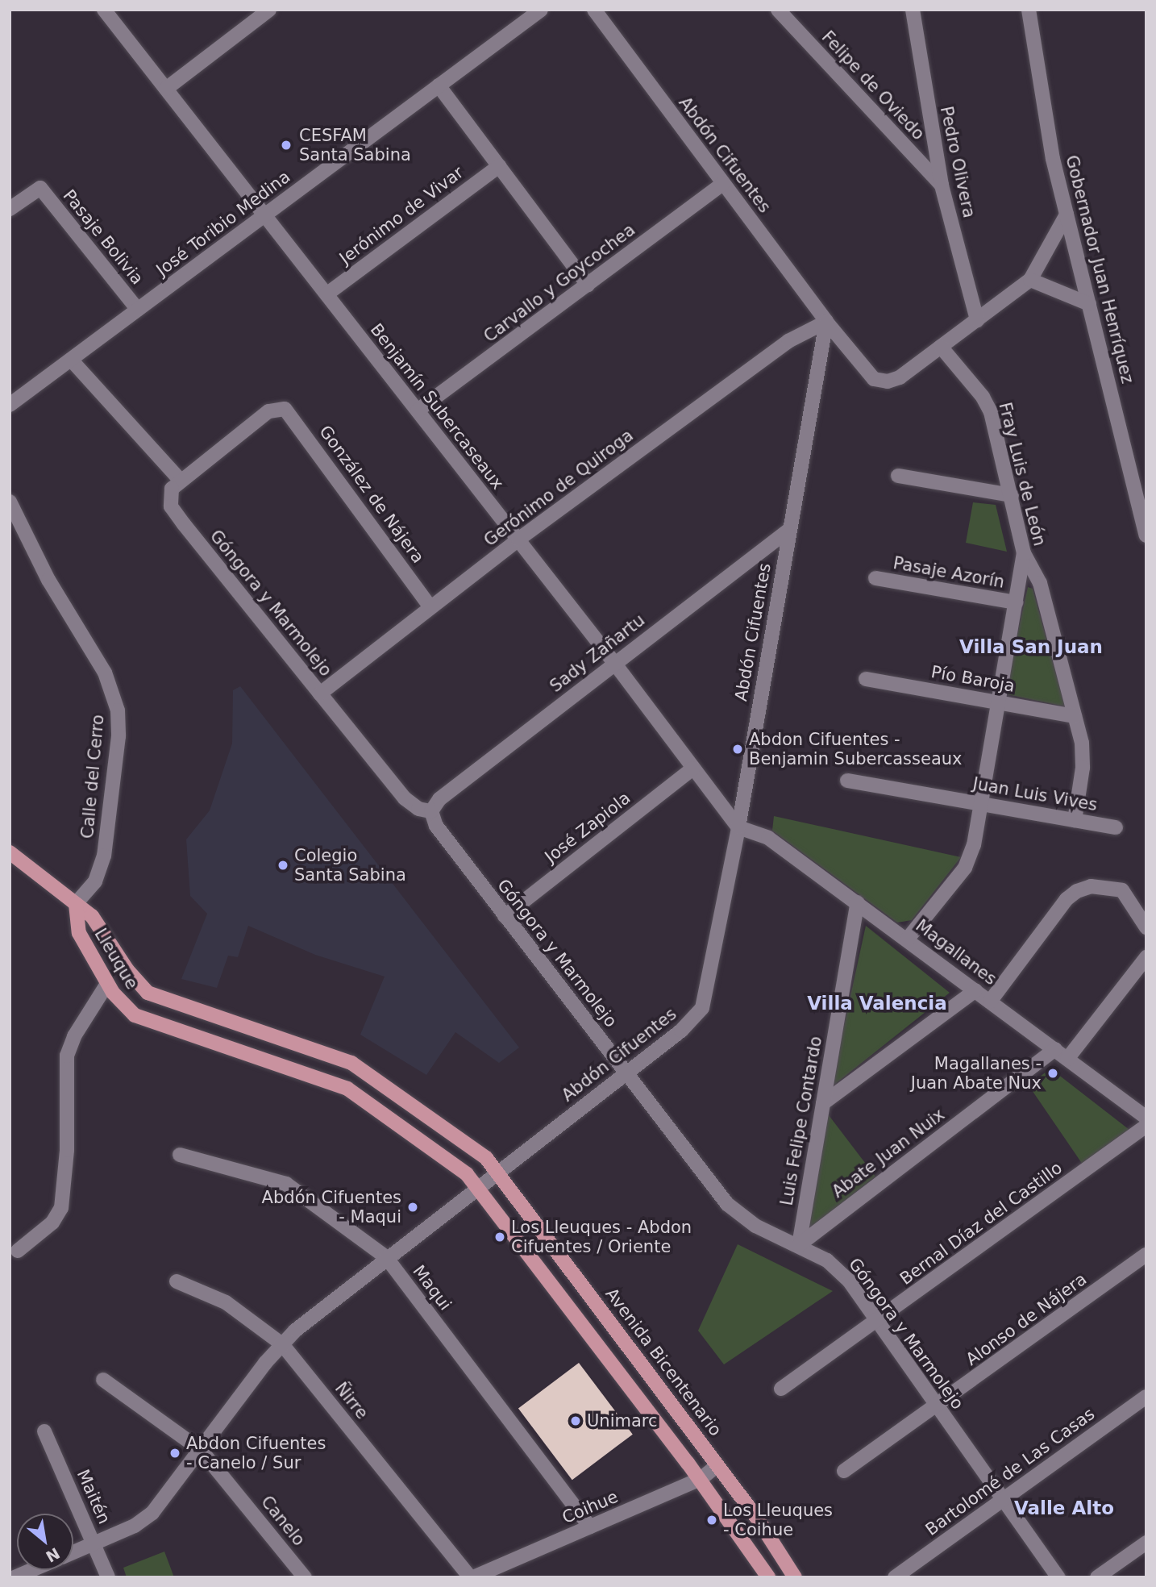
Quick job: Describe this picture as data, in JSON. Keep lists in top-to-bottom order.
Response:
{
  "streets": {
    "main road": ["Lleuque", "Avenida Bicentenario"],
    "street": [
      "Felipe de Oviedo",
      "Abdón Cifuentes",
      "Pedro Olivera",
      "Jerónimo de Vivar",
      "José Toribio Medina",
      "Pasaje Bolivia",
      "Gobernador Juan Henríquez",
      "Carvallo y Goycochea",
      "Benjamín Subercaseaux",
      "Fray Luis de León",
      "Gerónimo de Quiroga",
      "González de Nájera",
      "Pasaje Azorín",
      "Góngora y Marmolejo",
      "Sady Zañartu",
      "Pío Baroja",
      "Calle del Cerro",
      "Juan Luis Vives",
      "José Zapiola",
      "Magallanes",
      "Luis Felipe Contardo",
      "Abate Juan Nuix",
      "Bernal Díaz del Castillo",
      "Maqui",
      "Alonso de Nájera",
      "Ñirre",
      "Bartolomé de Las Casas",
      "Maitén",
      "Coihue",
      "Canelo"
    ]
  },
  "crossings": [
    ["Felipe de Oviedo", "Pedro Olivera"],
    ["Abdón Cifuentes", "Pedro Olivera"],
    ["Abdón Cifuentes", "Gobernador Juan Henríquez"],
    ["Abdón Cifuentes", "Carvallo y Goycochea"],
    ["Abdón Cifuentes", "Benjamín Subercaseaux"],
    ["Abdón Cifuentes", "Fray Luis de León"],
    ["Abdón Cifuentes", "Gerónimo de Quiroga"],
    ["Abdón Cifuentes", "Góngora y Marmolejo"],
    ["Abdón Cifuentes", "Sady Zañartu"],
    ["Abdón Cifuentes", "Magallanes"],
    ["Abdón Cifuentes", "Lleuque"],
    ["Abdón Cifuentes", "Maqui"],
    ["Abdón Cifuentes", "Avenida Bicentenario"],
    ["Abdón Cifuentes", "Ñirre"],
    ["Abdón Cifuentes", "Maitén"],
    ["Abdón Cifuentes", "Canelo"],
    ["Jerónimo de Vivar", "Benjamín Subercaseaux"],
    ["José Toribio Medina", "Pasaje Bolivia"],
    ["José Toribio Medina", "Benjamín Subercaseaux"],
    ["Carvallo y Goycochea", "Benjamín Subercaseaux"],
    ["Benjamín Subercaseaux", "Gerónimo de Quiroga"],
    ["Benjamín Subercaseaux", "Sady Zañartu"],
    ["Benjamín Subercaseaux", "José Zapiola"],
    ["Benjamín Subercaseaux", "Magallanes"],
    ["Fray Luis de León", "Pasaje Azorín"],
    ["Fray Luis de León", "Pío Baroja"],
    ["Fray Luis de León", "Juan Luis Vives"],
    ["Fray Luis de León", "Magallanes"],
    ["Gerónimo de Quiroga", "González de Nájera"],
    ["Gerónimo de Quiroga", "Góngora y Marmolejo"],
    ["González de Nájera", "Góngora y Marmolejo"],
    ["Góngora y Marmolejo", "Sady Zañartu"],
    ["Góngora y Marmolejo", "José Zapiola"],
    ["Góngora y Marmolejo", "Luis Felipe Contardo"],
    ["Góngora y Marmolejo", "Abate Juan Nuix"],
    ["Góngora y Marmolejo", "Bernal Díaz del Castillo"],
    ["Góngora y Marmolejo", "Alonso de Nájera"],
    ["Góngora y Marmolejo", "Bartolomé de Las Casas"],
    ["Calle del Cerro", "Lleuque"],
    ["Magallanes", "Luis Felipe Contardo"],
    ["Magallanes", "Abate Juan Nuix"],
    ["Lleuque", "Avenida Bicentenario"],
    ["Luis Felipe Contardo", "Abate Juan Nuix"],
    ["Maqui", "Coihue"],
    ["Avenida Bicentenario", "Coihue"],
    ["Ñirre", "Coihue"]
  ],
  "districts": ["Villa San Juan", "Villa Valencia", "Valle Alto"],
  "places": [
    "CESFAM Santa Sabina",
    "Abdon Cifuentes - Benjamin Subercasseaux",
    "Colegio Santa Sabina",
    "Magallanes - Juan Abate Nux",
    "Abdón Cifuentes - Maqui",
    "Los Lleuques - Abdon Cifuentes / Oriente",
    "Unimarc",
    "Abdon Cifuentes - Canelo / Sur",
    "Los Lleuques - Coihue"
  ],
  "north": "bottom right"
}
